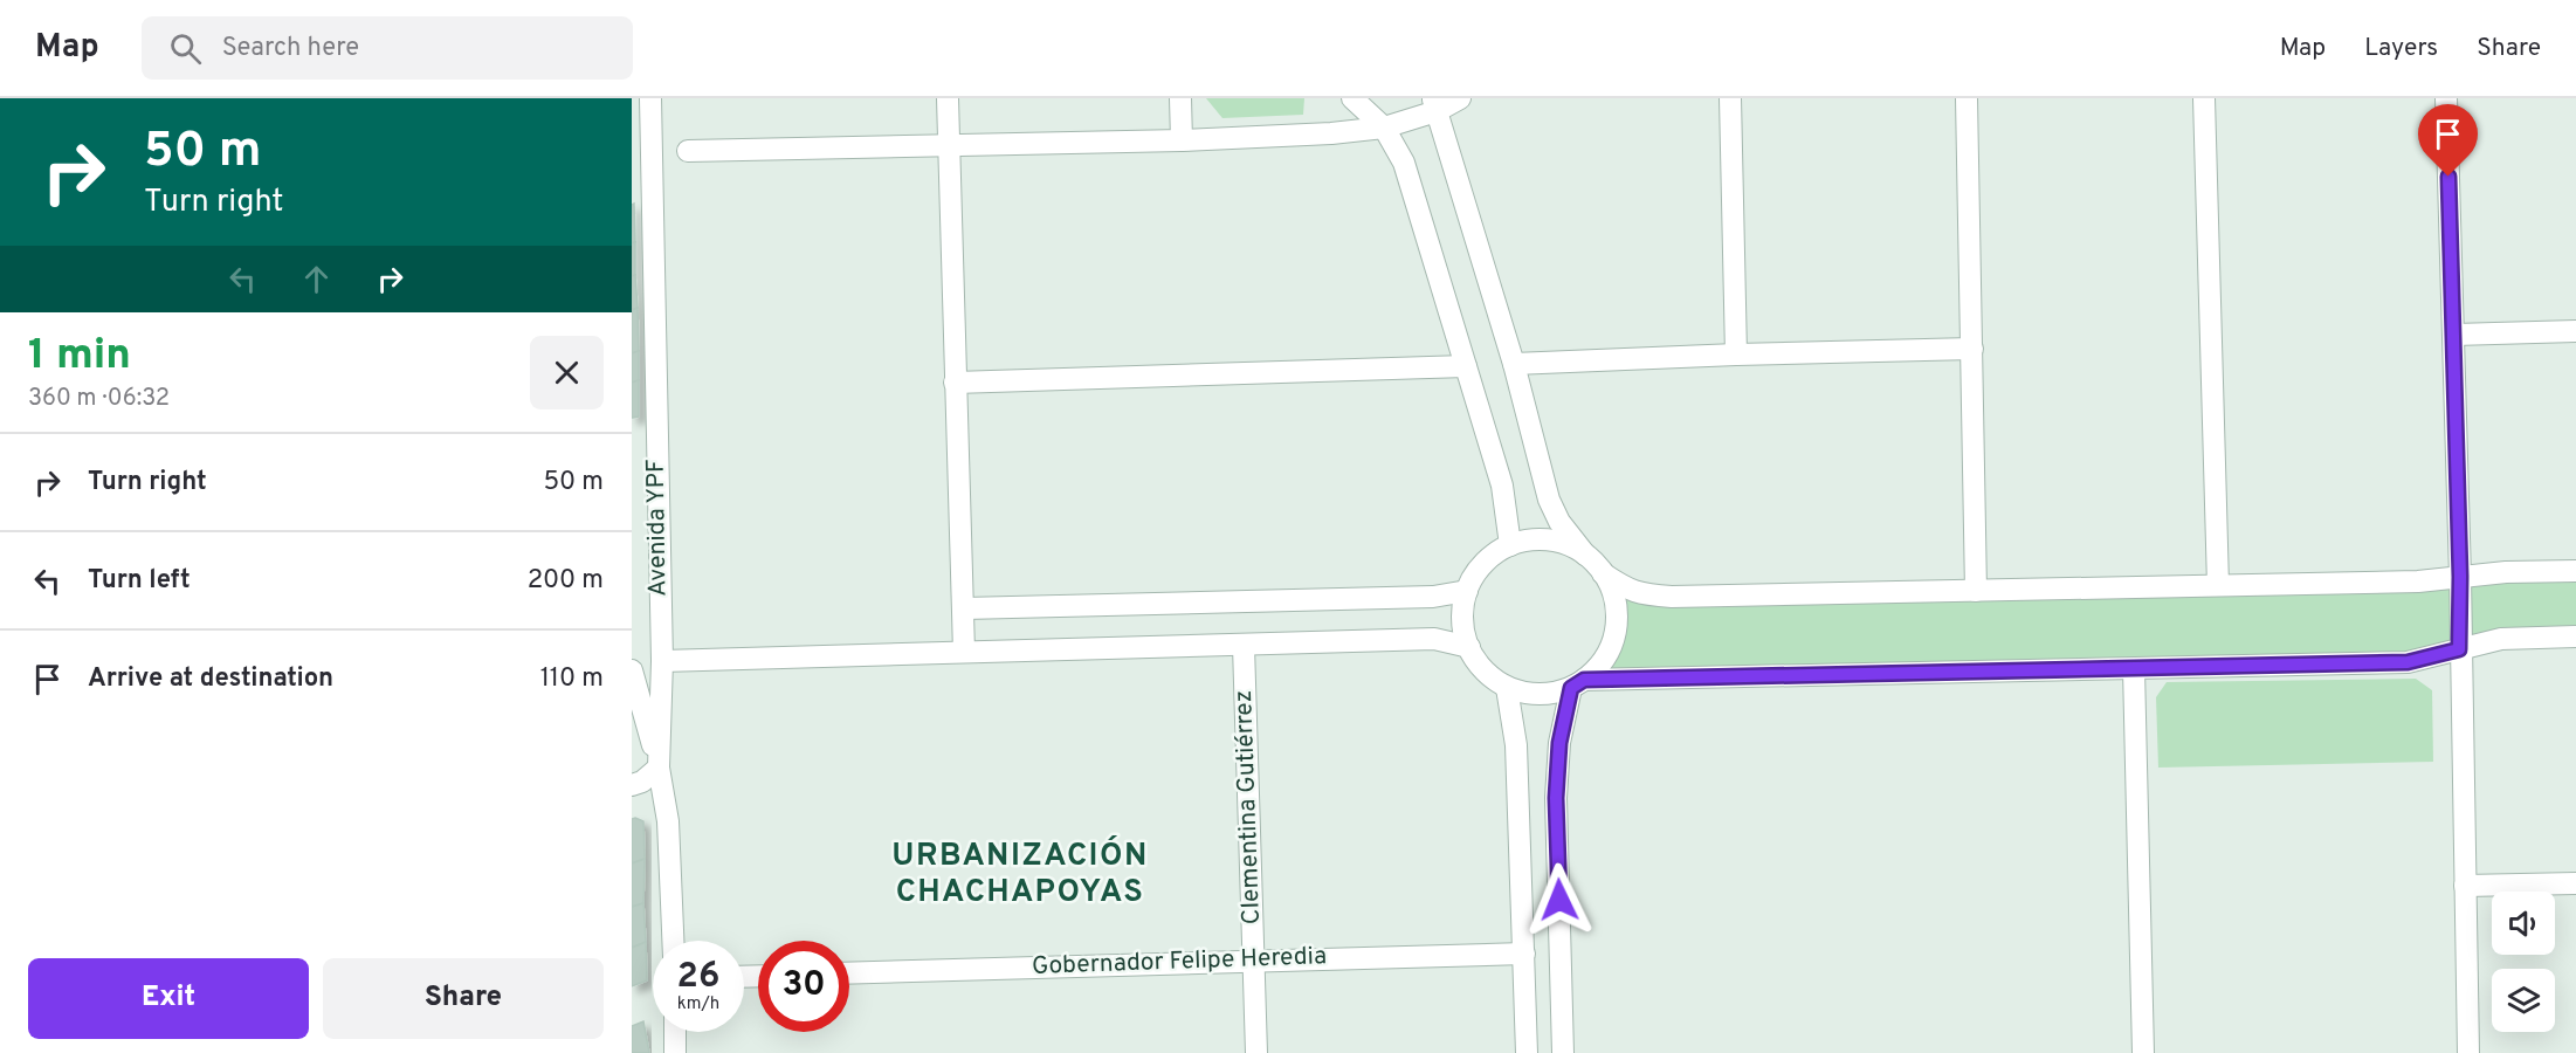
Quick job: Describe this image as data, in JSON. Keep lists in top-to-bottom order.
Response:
{
  "streets": {
    "street": ["Avenida YPF", "Clementina Gutiérrez", "Gobernador Felipe Heredia"]
  },
  "crossings": [
    ["Clementina Gutiérrez", "Gobernador Felipe Heredia"]
  ],
  "districts": ["URBANIZACIÓN CHACHAPOYAS"],
  "page": {
    "header": "Map",
    "search": "Search here",
    "nav": ["Map", "Layers", "Share"],
    "turn": ["50 m", "Turn right"],
    "heading": ["1 min", "360 m · 06:32"],
    "list": [
      {
        "name": "Turn right",
        "value": "50 m"
      },
      {
        "name": "Turn left",
        "value": "200 m"
      },
      {
        "name": "Arrive at destination",
        "value": "110 m"
      }
    ],
    "speed": "26 km/h",
    "limit": "30",
    "buttons": ["Exit", "Share"]
  }
}
